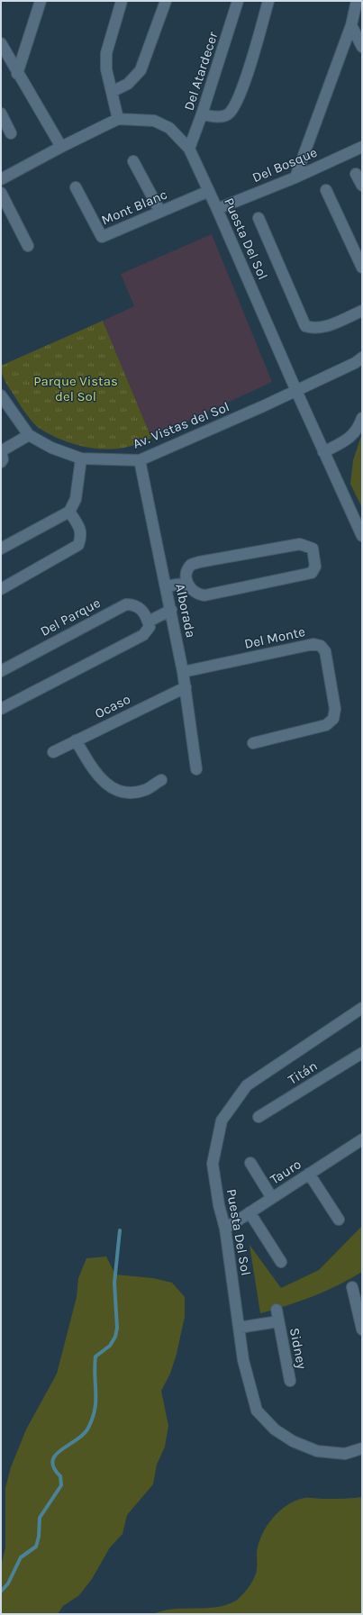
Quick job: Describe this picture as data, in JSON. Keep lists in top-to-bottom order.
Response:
{
  "streets": {
    "street": [
      "Del Atardecer",
      "Del Bosque",
      "Mont Blanc",
      "Puesta Del Sol",
      "Av. Vistas del Sol",
      "Alborada",
      "Del Parque",
      "Del Monte",
      "Ocaso",
      "Titán",
      "Tauro",
      "Sidney"
    ]
  },
  "crossings": [
    ["Del Atardecer", "Puesta Del Sol"],
    ["Del Bosque", "Puesta Del Sol"],
    ["Mont Blanc", "Puesta Del Sol"],
    ["Puesta Del Sol", "Av. Vistas del Sol"],
    ["Puesta Del Sol", "Tauro"],
    ["Puesta Del Sol", "Sidney"],
    ["Av. Vistas del Sol", "Alborada"],
    ["Alborada", "Del Monte"],
    ["Alborada", "Ocaso"]
  ],
  "parks": ["Parque Vistas del Sol"]
}
